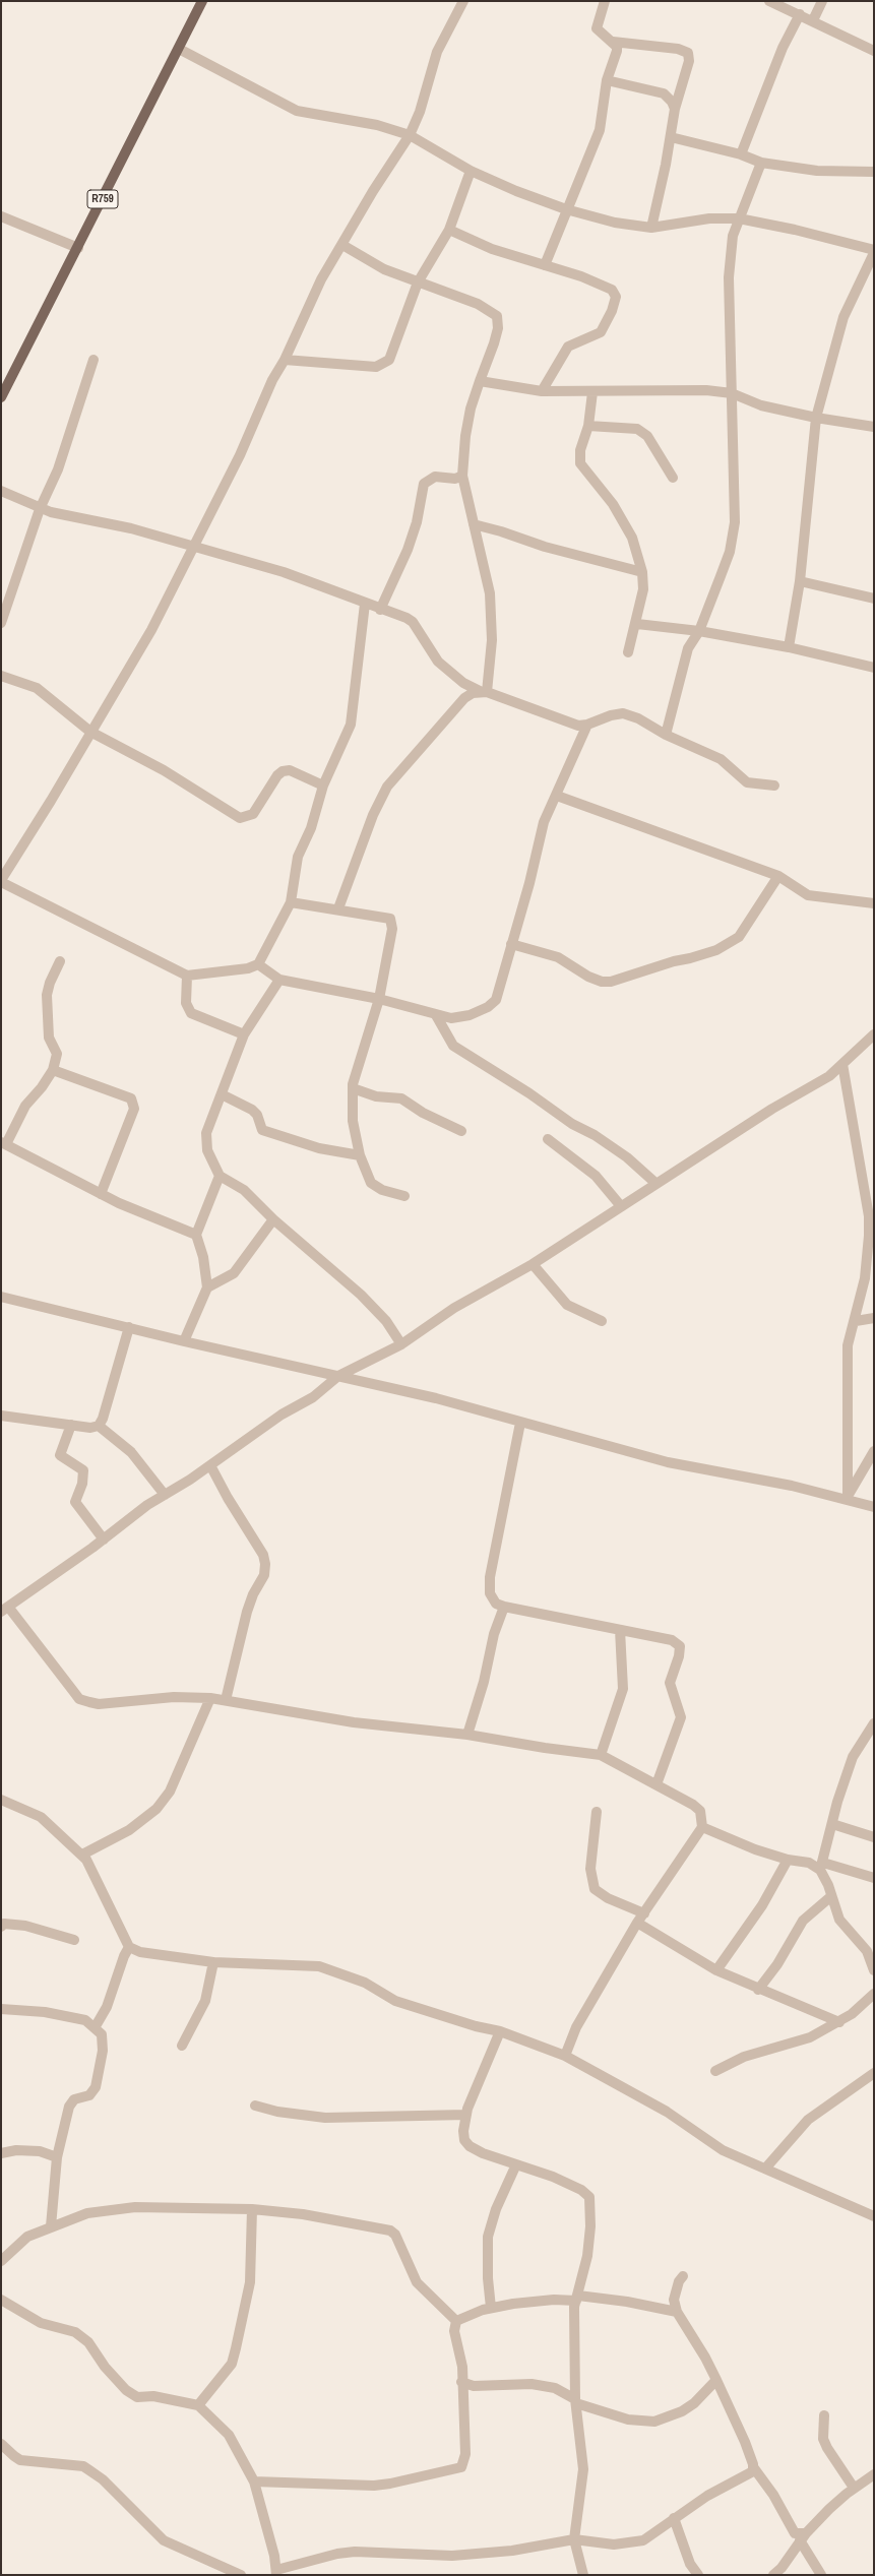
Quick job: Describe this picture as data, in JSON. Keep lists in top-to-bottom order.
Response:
{
  "streets": {
    "main road": ["R759"]
  }
}
